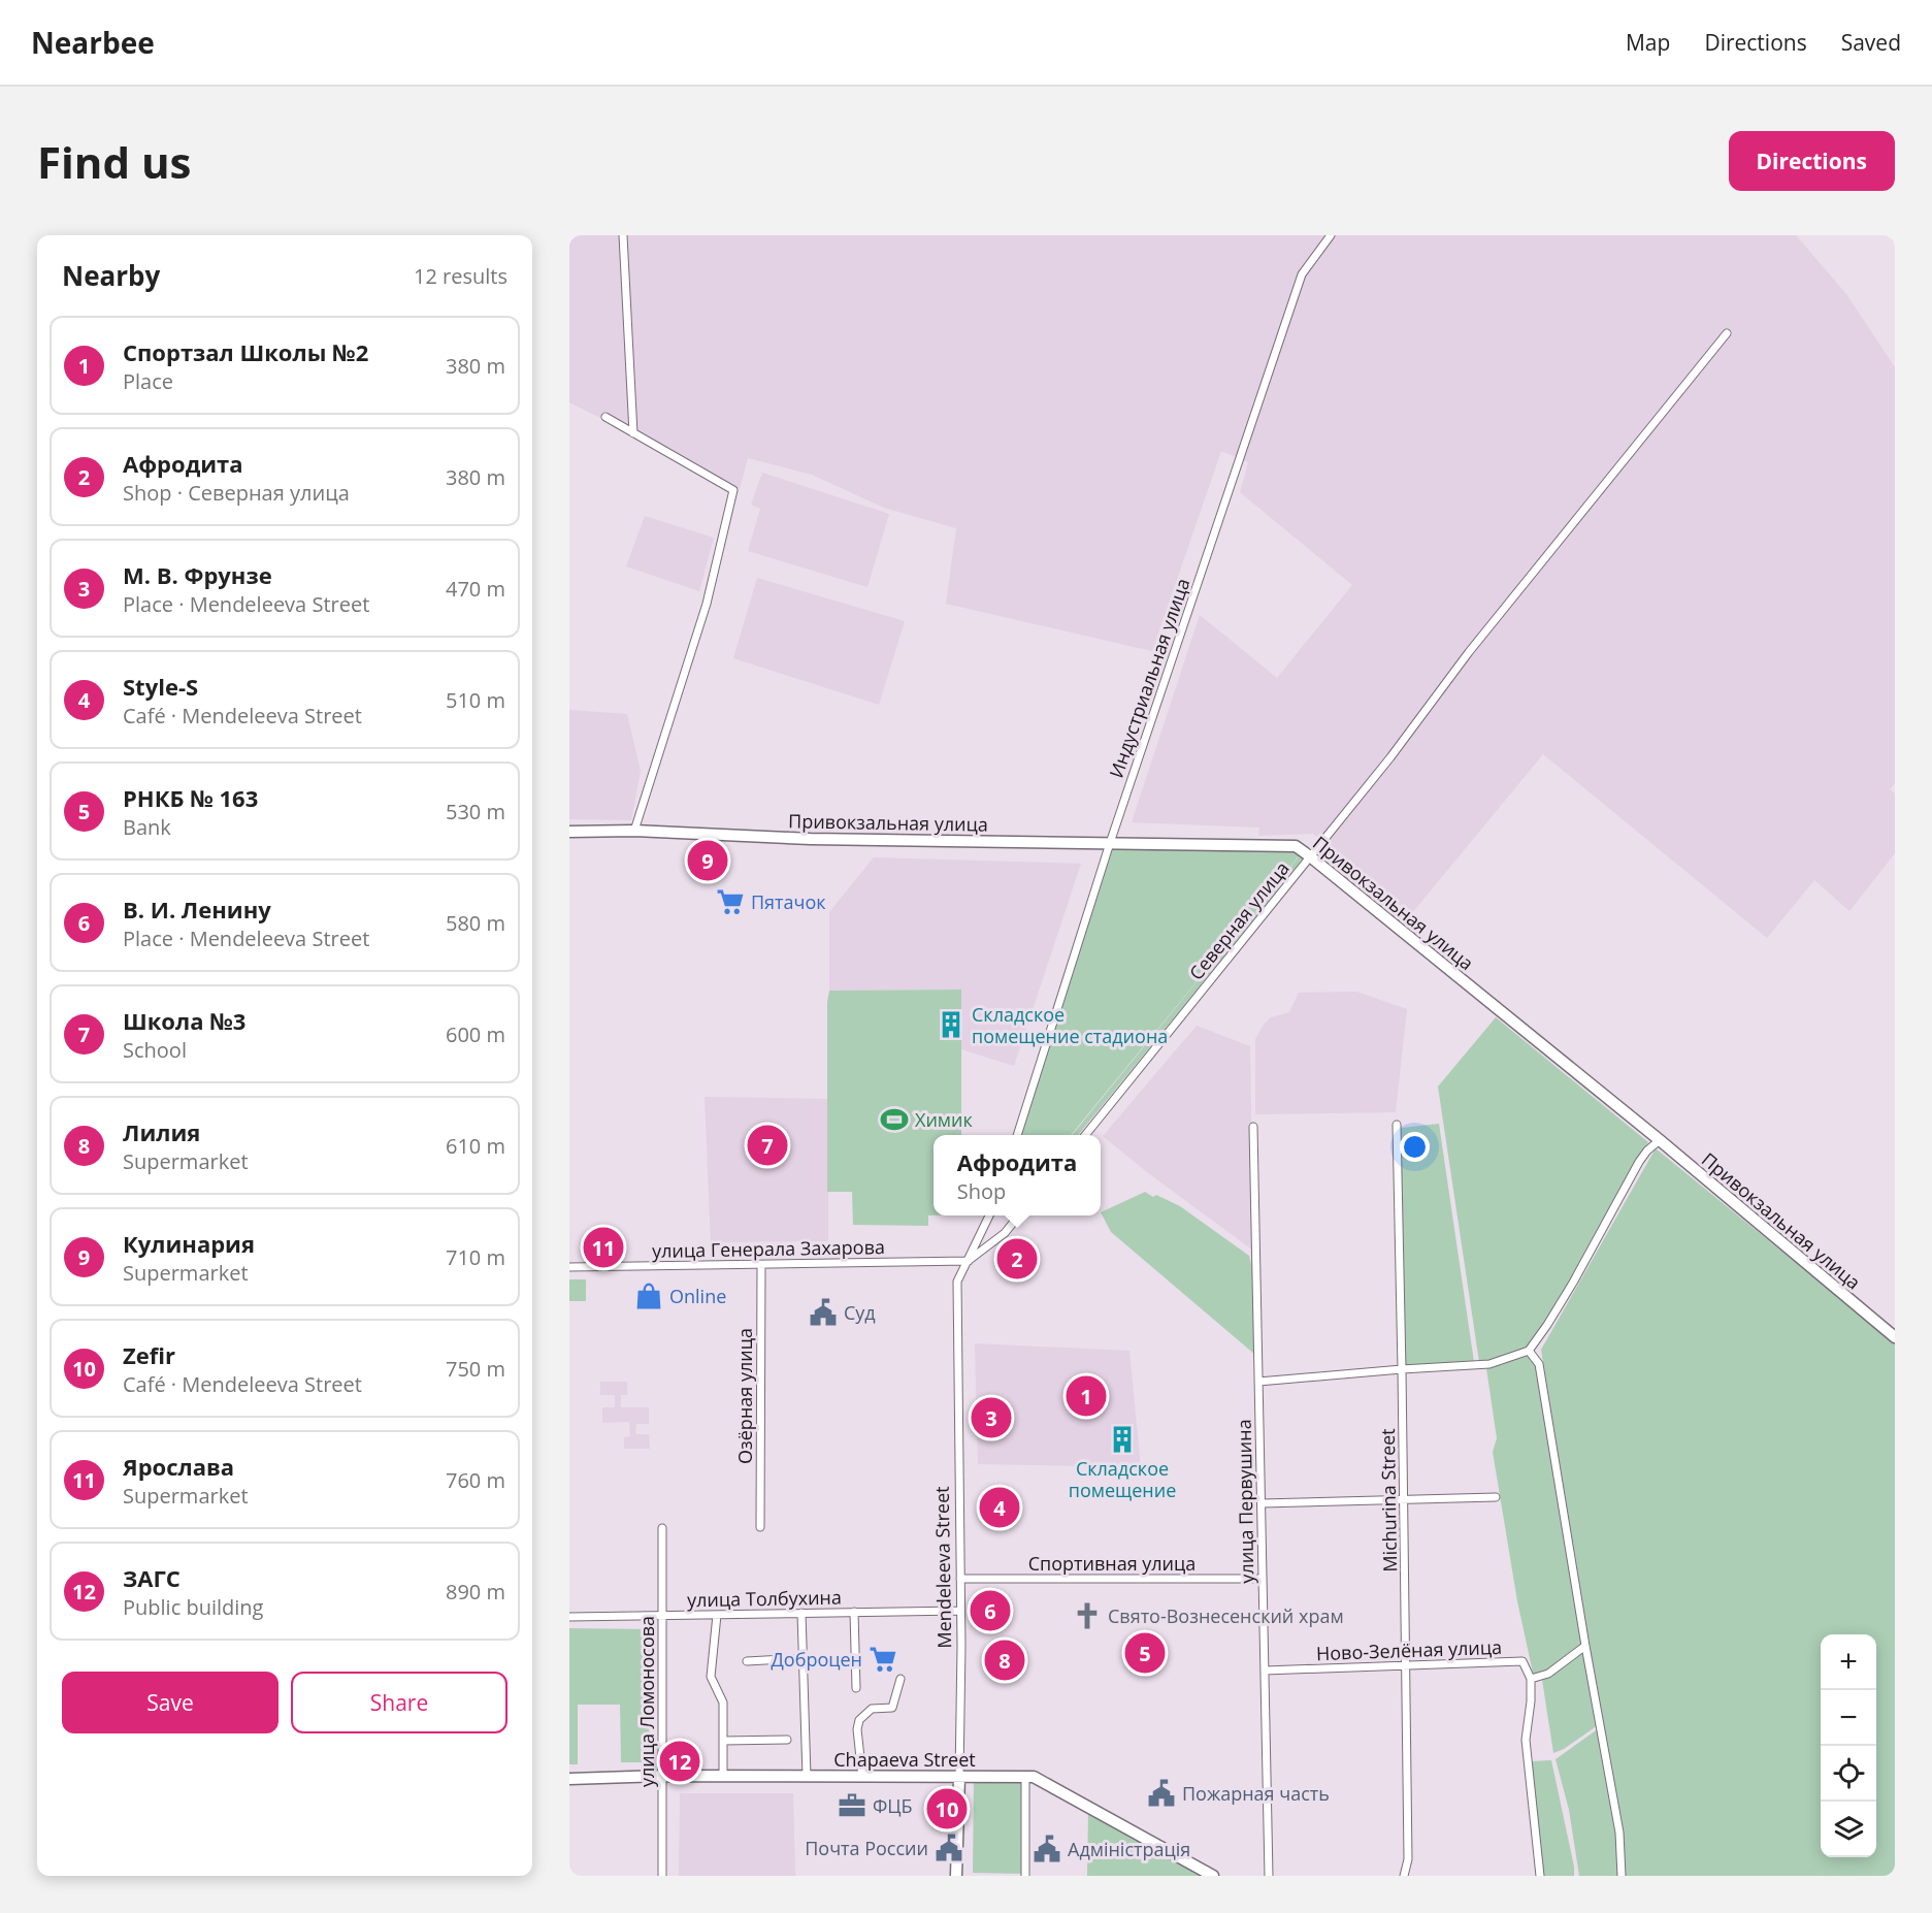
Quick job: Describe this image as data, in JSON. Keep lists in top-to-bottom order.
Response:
{
  "streets": {
    "main road": ["Привокзальная улица", "Mendeleeva Street", "Chapaeva Street"],
    "street": [
      "Индустриальная улица",
      "Северная улица",
      "улица Генерала Захарова",
      "Озёрная улица",
      "Michurina Street",
      "улица Первушина",
      "Спортивная улица",
      "улица Толбухина",
      "Ново-Зелёная улица",
      "улица Ломоносова"
    ]
  },
  "crossings": [
    ["Индустриальная улица", "Привокзальная улица"],
    ["Привокзальная улица", "Северная улица"],
    ["улица Генерала Захарова", "Озёрная улица"],
    ["улица Генерала Захарова", "Mendeleeva Street"],
    ["Michurina Street", "Ново-Зелёная улица"],
    ["улица Первушина", "Спортивная улица"],
    ["улица Первушина", "Ново-Зелёная улица"],
    ["Спортивная улица", "Mendeleeva Street"],
    ["Mendeleeva Street", "улица Толбухина"],
    ["Mendeleeva Street", "Chapaeva Street"],
    ["улица Толбухина", "улица Ломоносова"],
    ["улица Ломоносова", "Chapaeva Street"]
  ],
  "places": {
    "supermarket": ["Пятачок", "Доброцен"],
    "building": ["Складское помещение стадиона", "Складское помещение"],
    "sports": ["Химик"],
    "shop": ["Online"],
    "public building": [
      "Суд",
      "Пожарная часть",
      "Почта России",
      "Адміністрація"
    ],
    "church": ["Свято-Вознесенский храм"],
    "office": ["ФЦБ"]
  },
  "page": {
    "header": "Nearbee",
    "nav": ["Map", "Directions", "Saved"],
    "buttons": [
      "Directions",
      ["Save", "Share"]
    ],
    "title": "Find us",
    "heading": ["Nearby", "12 results"],
    "list": [
      {
        "mark": "1",
        "name": "Спортзал Школы №2",
        "note": "Place",
        "value": "380 m"
      },
      {
        "mark": "2",
        "name": "Афродита",
        "note": "Shop · Северная улица",
        "value": "380 m"
      },
      {
        "mark": "3",
        "name": "М. В. Фрунзе",
        "note": "Place · Mendeleeva Street",
        "value": "470 m"
      },
      {
        "mark": "4",
        "name": "Style-S",
        "note": "Café · Mendeleeva Street",
        "value": "510 m"
      },
      {
        "mark": "5",
        "name": "РНКБ № 163",
        "note": "Bank",
        "value": "530 m"
      },
      {
        "mark": "6",
        "name": "В. И. Ленину",
        "note": "Place · Mendeleeva Street",
        "value": "580 m"
      },
      {
        "mark": "7",
        "name": "Школа №3",
        "note": "School",
        "value": "600 m"
      },
      {
        "mark": "8",
        "name": "Лилия",
        "note": "Supermarket",
        "value": "610 m"
      },
      {
        "mark": "9",
        "name": "Кулинария",
        "note": "Supermarket",
        "value": "710 m"
      },
      {
        "mark": "10",
        "name": "Zefir",
        "note": "Café · Mendeleeva Street",
        "value": "750 m"
      },
      {
        "mark": "11",
        "name": "Ярослава",
        "note": "Supermarket",
        "value": "760 m"
      },
      {
        "mark": "12",
        "name": "ЗАГС",
        "note": "Public building",
        "value": "890 m"
      }
    ],
    "pins": [
      "9",
      "7",
      "11",
      "2",
      "1",
      "3",
      "4",
      "6",
      "5",
      "8",
      "12",
      "10"
    ],
    "popup": ["Афродита", "Shop"],
    "map_buttons": ["+", "−"]
  }
}
